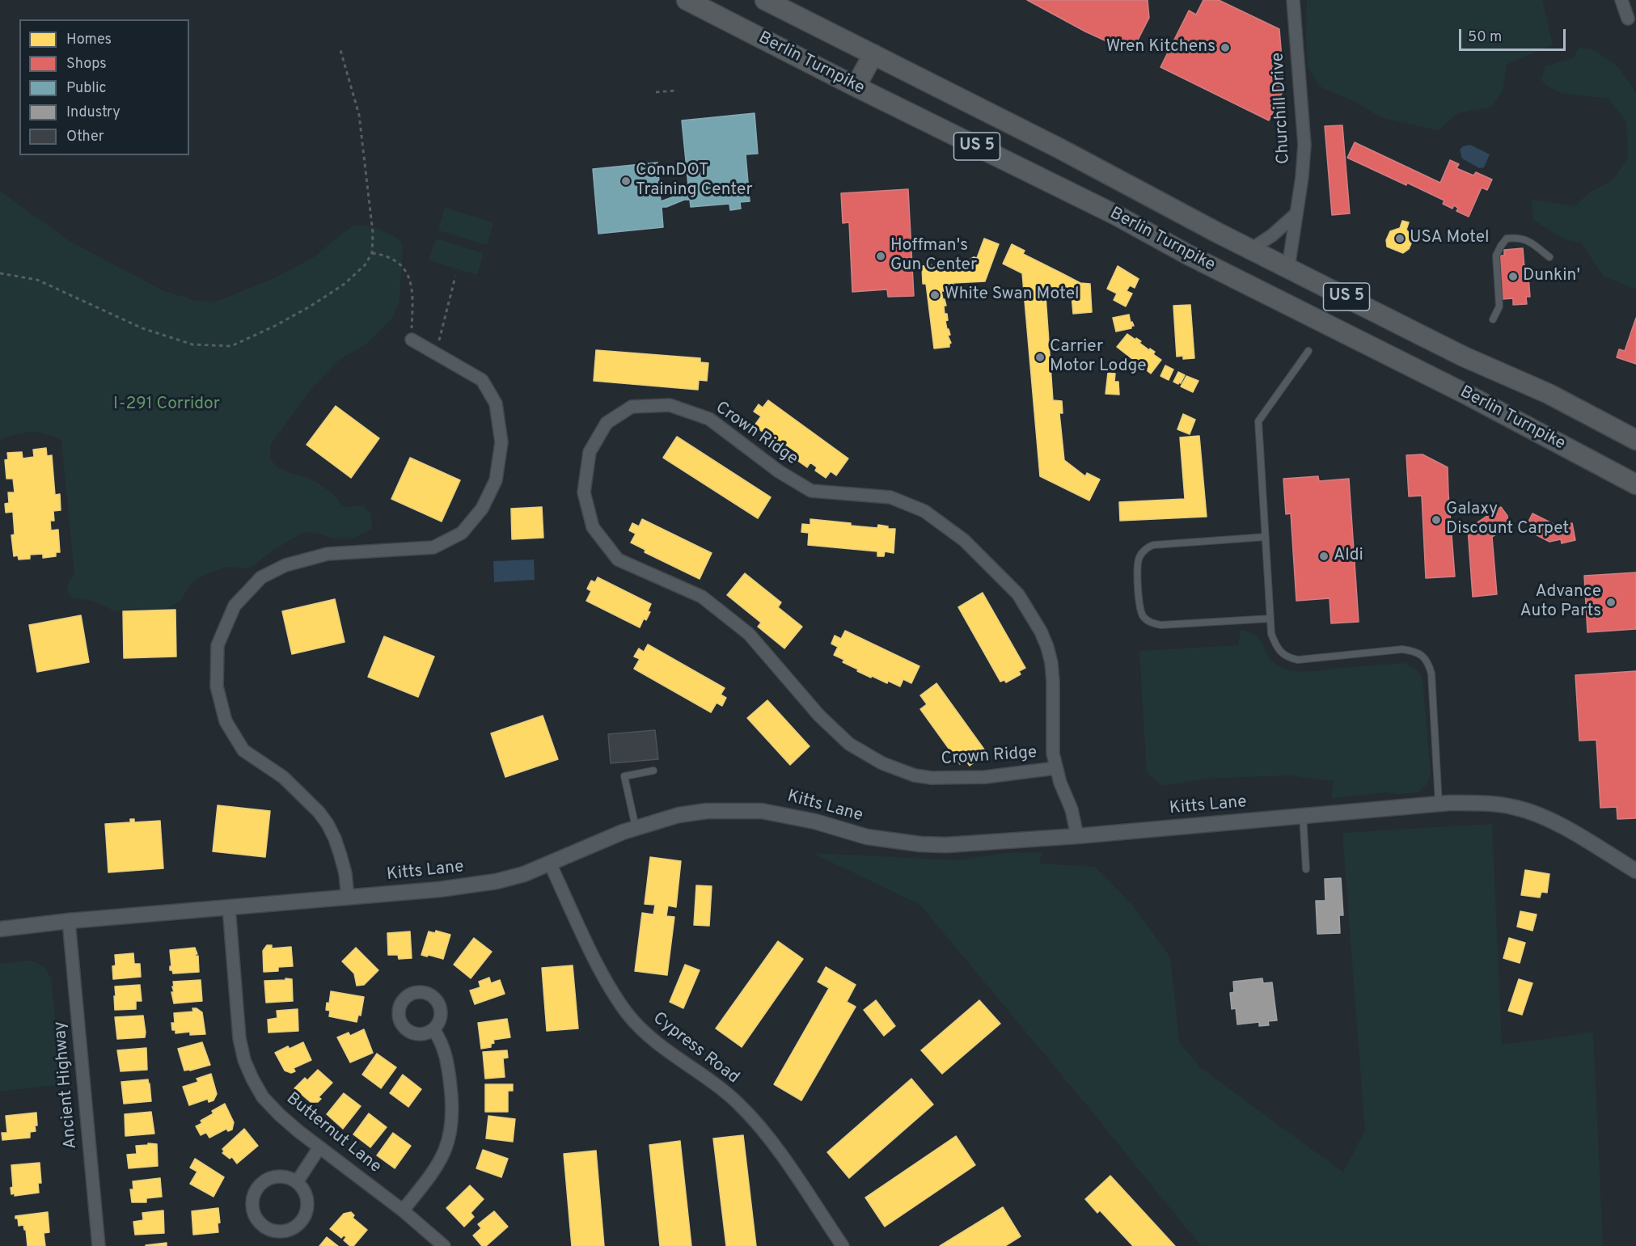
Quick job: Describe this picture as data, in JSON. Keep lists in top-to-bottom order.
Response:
{
  "streets": {
    "highway": ["Berlin Turnpike", "US 5"],
    "street": [
      "Churchill Drive",
      "Crown Ridge",
      "Kitts Lane",
      "Cypress Road",
      "Ancient Highway",
      "Butternut Lane"
    ]
  },
  "crossings": [
    ["Berlin Turnpike", "Churchill Drive"],
    ["Crown Ridge", "Kitts Lane"],
    ["Kitts Lane", "Cypress Road"],
    ["Kitts Lane", "Ancient Highway"],
    ["Kitts Lane", "Butternut Lane"]
  ],
  "parks": ["I-291 Corridor"],
  "places": [
    "Wren Kitchens",
    "ConnDOT Training Center",
    "USA Motel",
    "Hoffman's Gun Center",
    "Dunkin'",
    "White Swan Motel",
    "Carrier Motor Lodge",
    "Galaxy Discount Carpet",
    "Aldi",
    "Advance Auto Parts"
  ],
  "legend": [
    "Homes",
    "Shops",
    "Public",
    "Industry",
    "Other"
  ],
  "scale_bar": "50 m"
}
